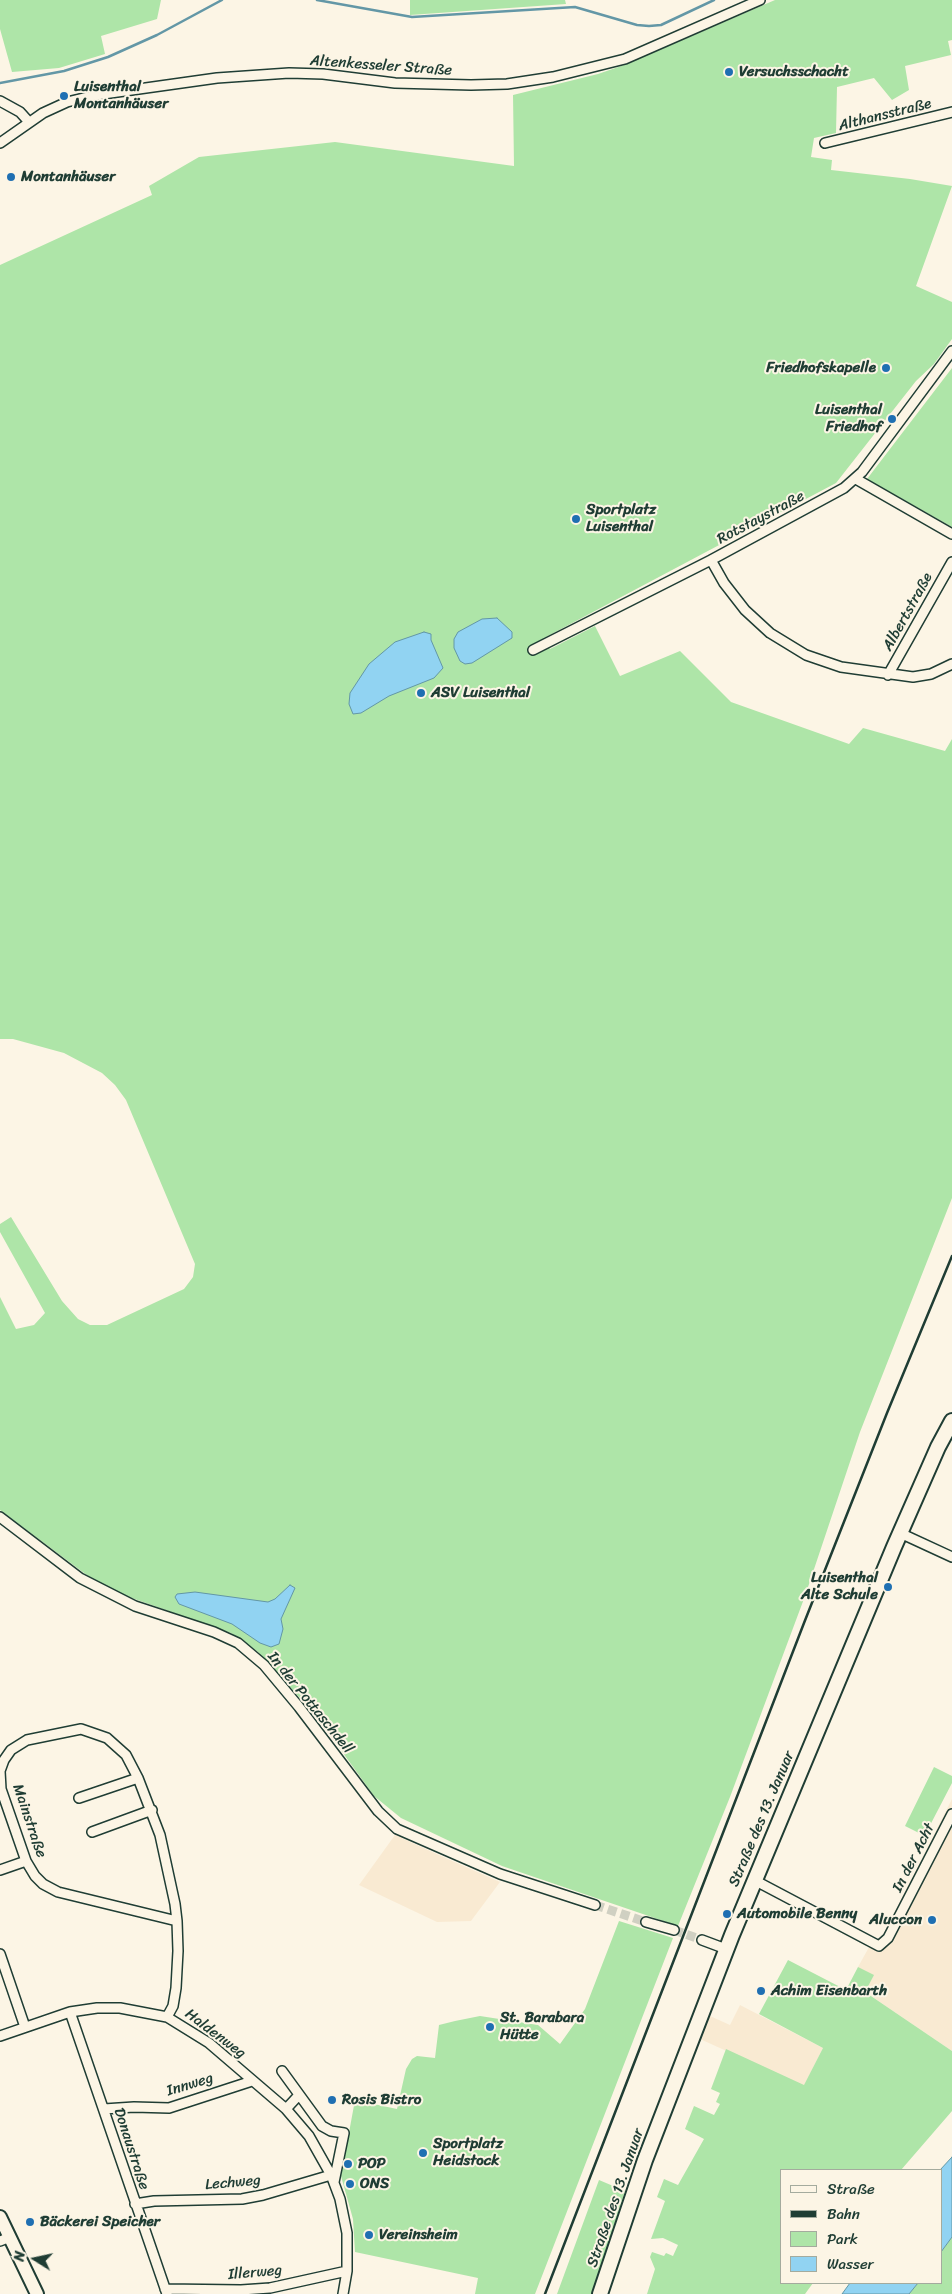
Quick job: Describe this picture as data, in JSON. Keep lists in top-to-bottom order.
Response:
{
  "streets": {
    "main road": ["Straße des 13. Januar"],
    "street": [
      "Altenkesseler Straße",
      "Althansstraße",
      "Rotstaystraße",
      "Albertstraße",
      "In der Pottaschdell",
      "Mainstraße",
      "In der Acht",
      "Haldenweg",
      "Innweg",
      "Donaustraße",
      "Lechweg",
      "Illerweg"
    ]
  },
  "crossings": [
    ["Rotstaystraße", "Albertstraße"],
    ["Straße des 13. Januar", "In der Acht"],
    ["Mainstraße", "Haldenweg"],
    ["Haldenweg", "Innweg"],
    ["Haldenweg", "Donaustraße"],
    ["Haldenweg", "Lechweg"],
    ["Haldenweg", "Illerweg"],
    ["Innweg", "Donaustraße"],
    ["Donaustraße", "Lechweg"],
    ["Donaustraße", "Illerweg"]
  ],
  "places": [
    "Versuchsschacht",
    "Luisenthal Montanhäuser",
    "Montanhäuser",
    "Friedhofskapelle",
    "Luisenthal Friedhof",
    "Sportplatz Luisenthal",
    "ASV Luisenthal",
    "Luisenthal Alte Schule",
    "Automobile Benny",
    "Aluccon",
    "Achim Eisenbarth",
    "St. Barabara Hütte",
    "Rosis Bistro",
    "Sportplatz Heidstock",
    "POP",
    "ONS",
    "Bäckerei Speicher",
    "Vereinsheim"
  ],
  "legend": [
    "Straße",
    "Bahn",
    "Park",
    "Wasser"
  ],
  "north": "left"
}
